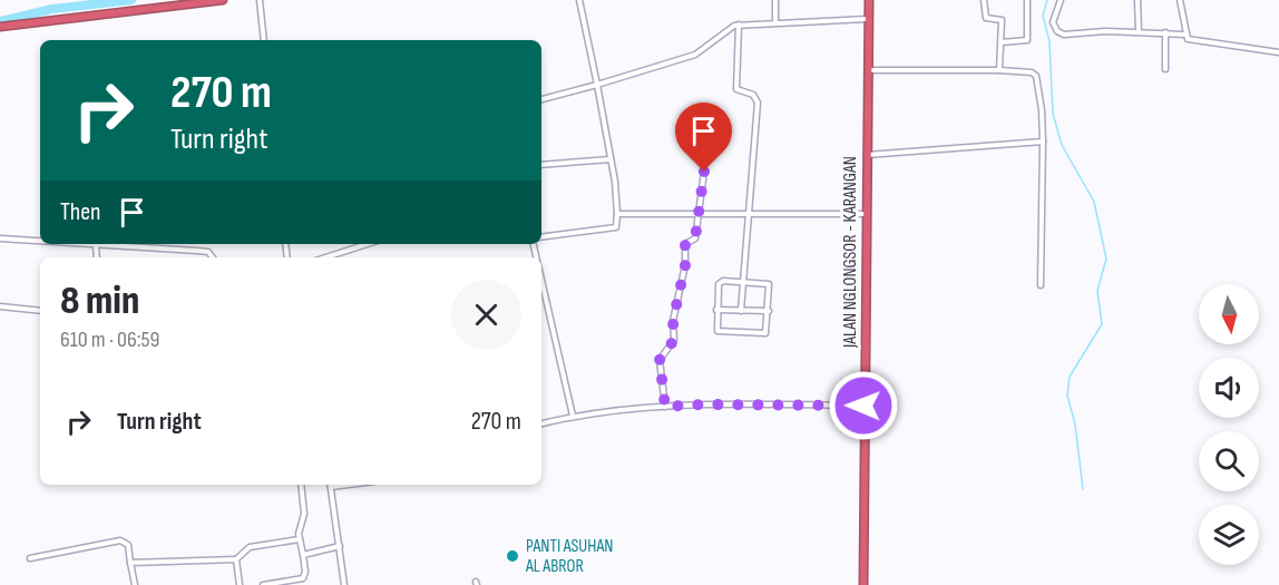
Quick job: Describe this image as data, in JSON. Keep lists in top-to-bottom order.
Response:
{
  "streets": {
    "highway": ["JALAN NGLONGSOR - KARANGAN"]
  },
  "places": ["PANTI ASUHAN AL ABROR"],
  "north": "bottom",
  "page": {
    "turn": ["270 m", "Turn right"],
    "then": "Then",
    "heading": ["8 min", "610 m · 06:59"],
    "list": [
      {
        "name": "Turn right",
        "value": "270 m"
      }
    ]
  }
}
